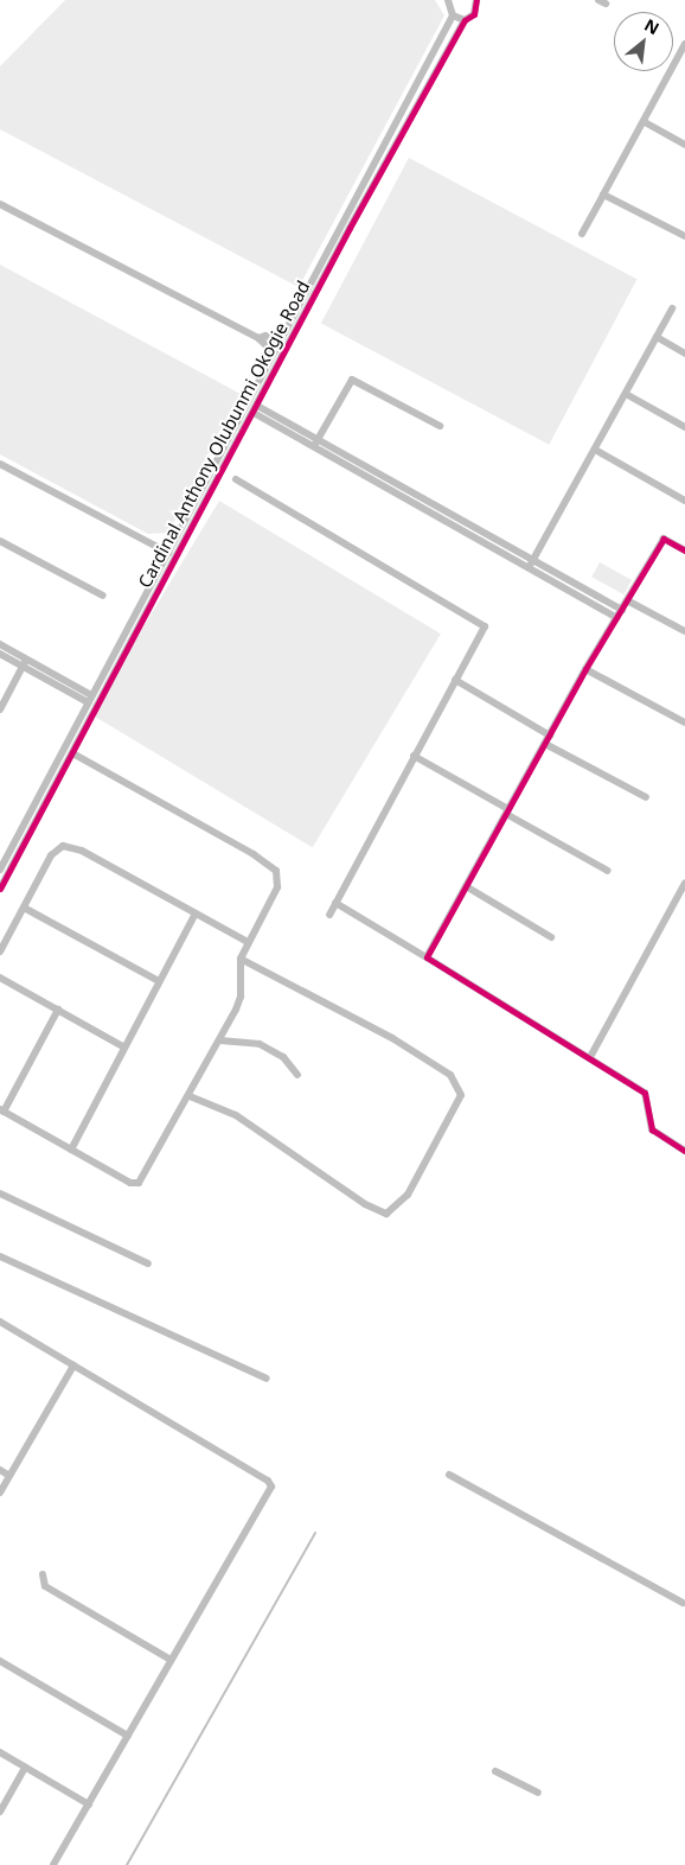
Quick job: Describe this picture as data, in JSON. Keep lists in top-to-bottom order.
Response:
{
  "streets": {
    "street": ["Cardinal Anthony Olubunmi Okogie Road"]
  },
  "north": "top right"
}
